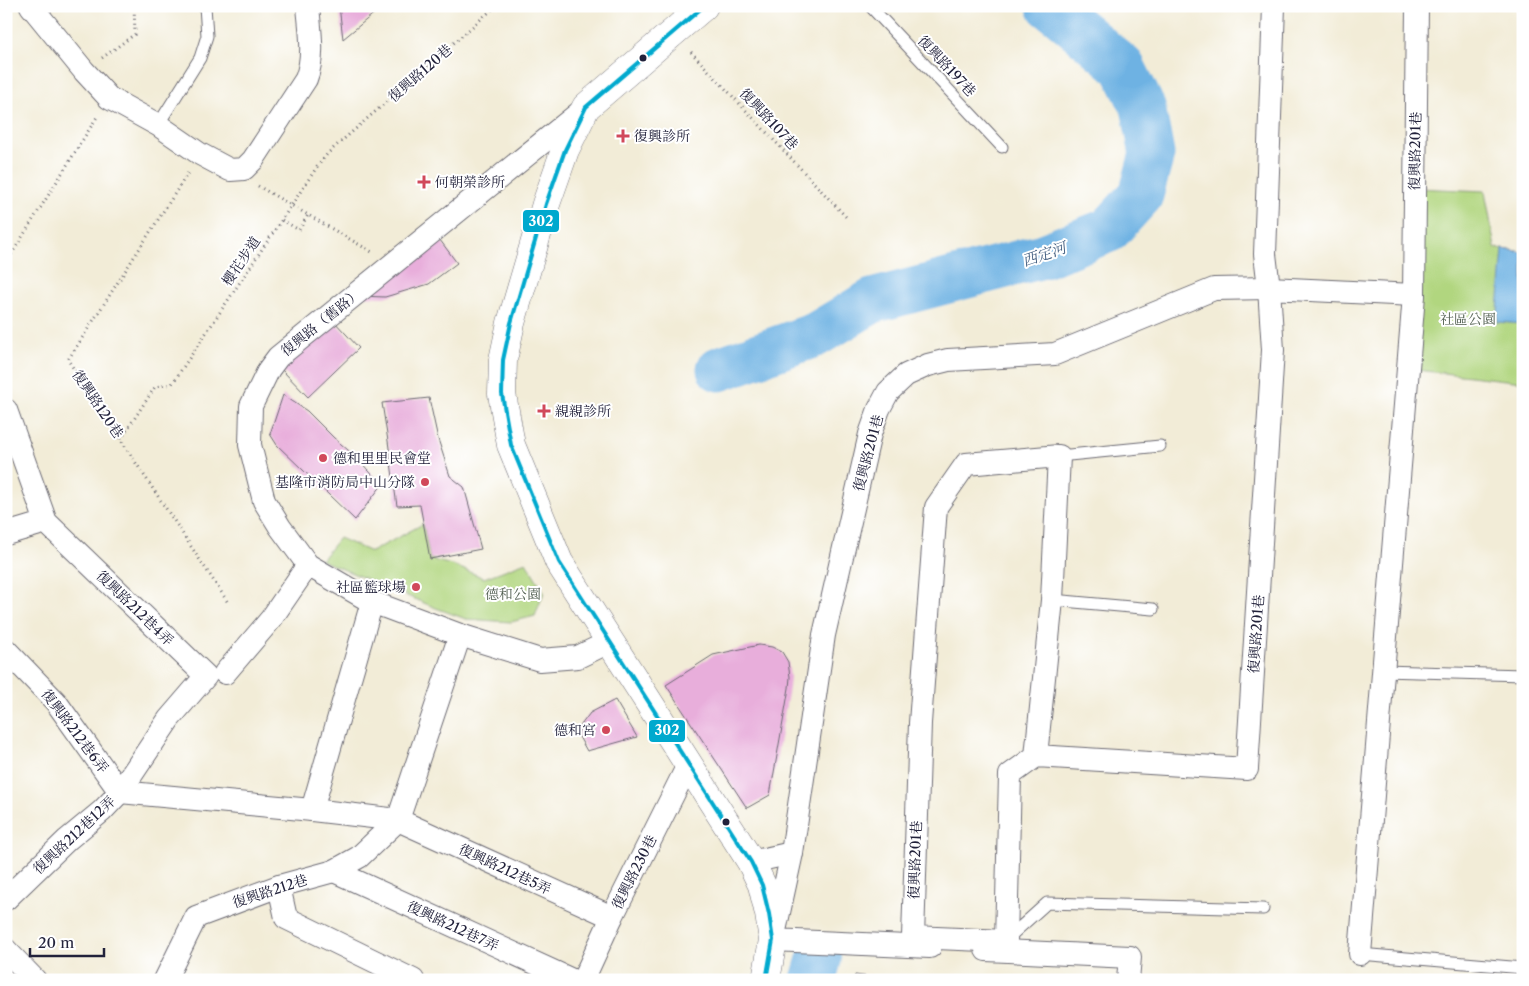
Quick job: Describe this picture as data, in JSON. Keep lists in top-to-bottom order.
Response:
{
  "streets": {
    "street": [
      "復興路201巷",
      "復興路（舊路）",
      "復興路212巷4弄",
      "復興路212巷6弄",
      "復興路212巷12弄",
      "復興路212巷5弄",
      "復興路230巷",
      "復興路212巷",
      "復興路212巷7弄"
    ],
    "lane": ["復興路197巷"],
    "path": ["復興路120巷", "復興路107巷", "櫻花步道"]
  },
  "crossings": [
    ["復興路120巷", "櫻花步道"],
    ["復興路（舊路）", "復興路212巷"],
    ["復興路212巷4弄", "復興路212巷6弄"],
    ["復興路212巷4弄", "復興路212巷12弄"],
    ["復興路212巷6弄", "復興路212巷12弄"],
    ["復興路212巷5弄", "復興路230巷"],
    ["復興路212巷5弄", "復興路212巷"],
    ["復興路212巷", "復興路212巷7弄"]
  ],
  "water": ["西定河"],
  "parks": ["社區公園", "德和公園"],
  "places": {
    "health": ["復興診所", "何朝榮診所", "親親診所"],
    "other": [
      "德和里里民會堂",
      "基隆市消防局中山分隊",
      "社區籃球場",
      "德和宮"
    ]
  },
  "lines": ["transit line 302"],
  "scale_bar": "20 m"
}
